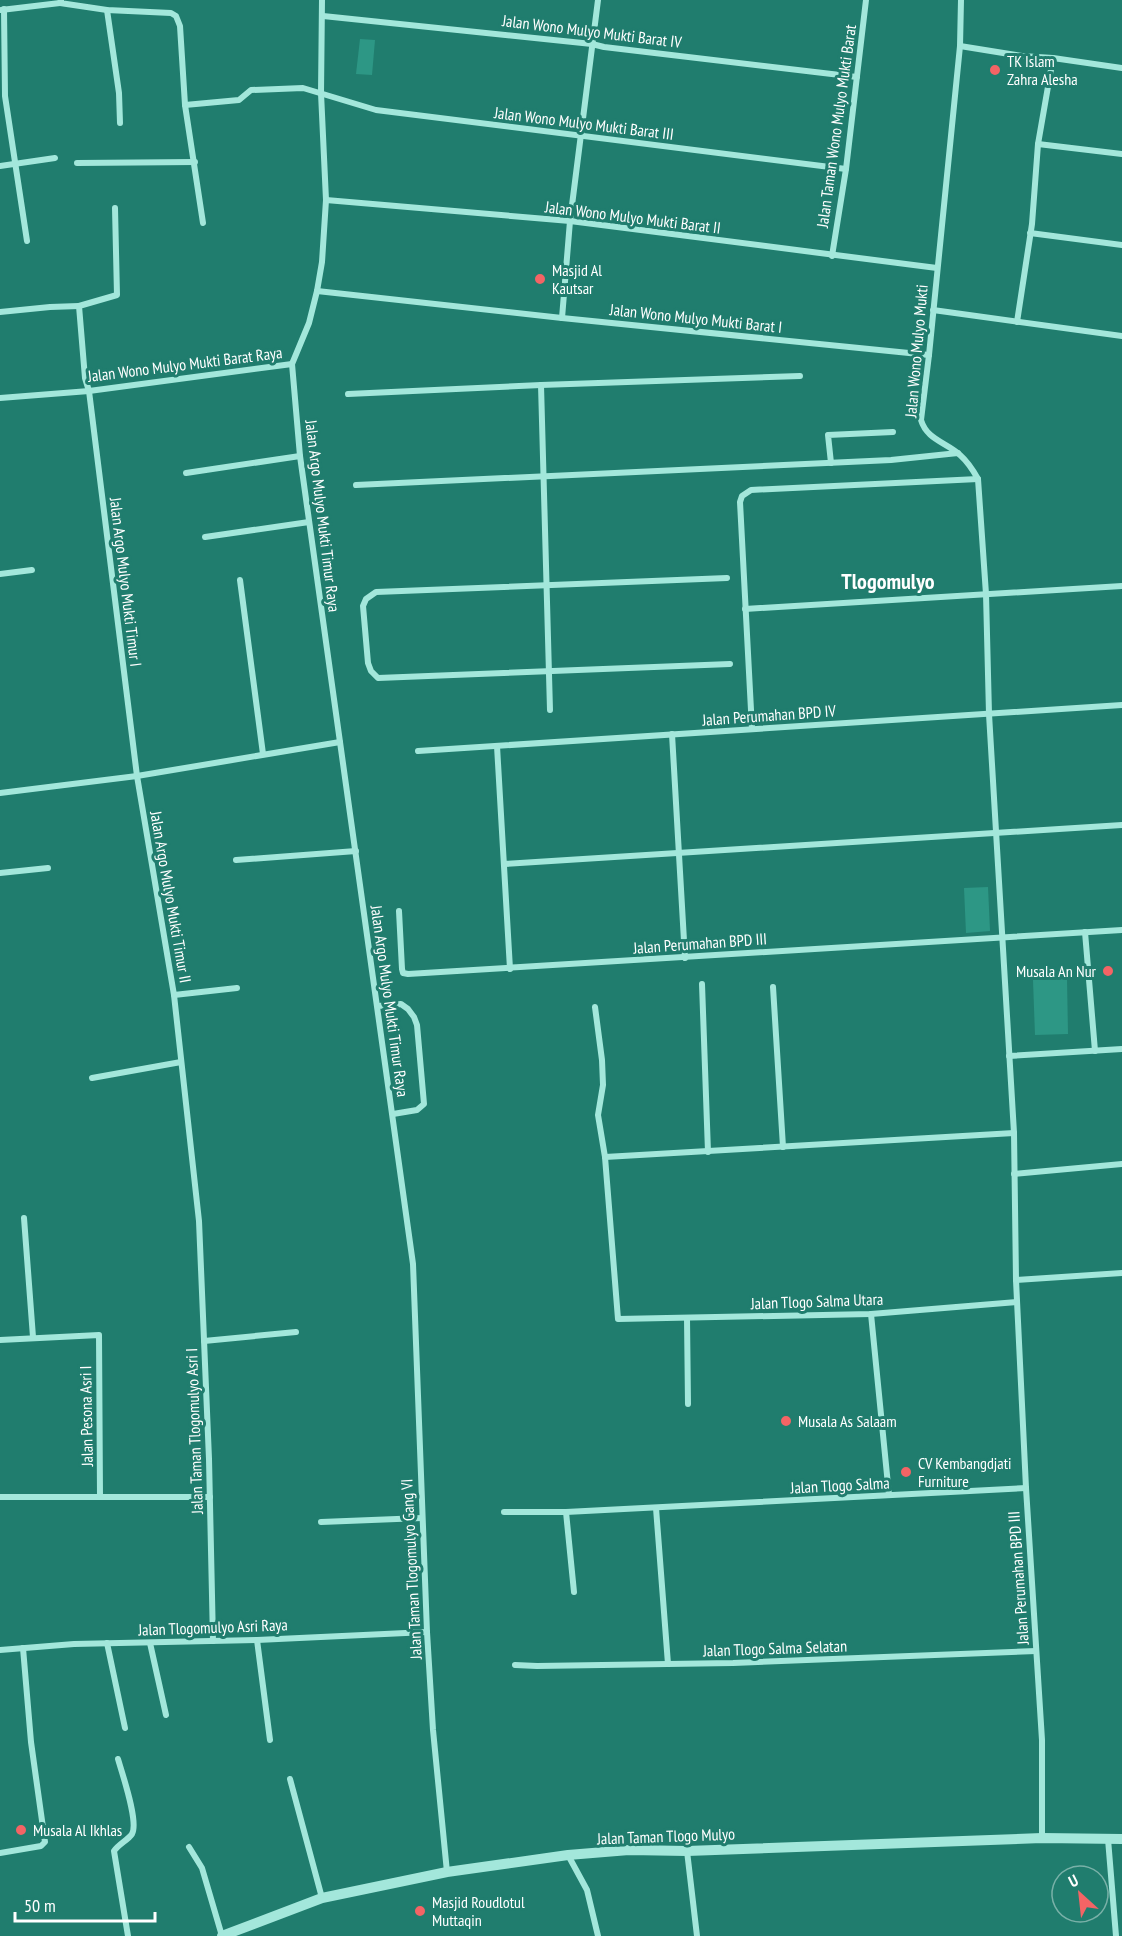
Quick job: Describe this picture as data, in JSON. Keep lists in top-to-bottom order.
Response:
{
  "streets": {
    "street": [
      "Jalan Wono Mulyo Mukti Barat IV",
      "Jalan Wono Mulyo Mukti Barat III",
      "Jalan Taman Wono Mulyo Mukti Barat",
      "Jalan Wono Mulyo Mukti Barat II",
      "Jalan Wono Mulyo Mukti Barat I",
      "Jalan Wono Mulyo Mukti",
      "Jalan Wono Mulyo Mukti Barat Raya",
      "Jalan Argo Mulyo Mukti Timur Raya",
      "Jalan Argo Mulyo Mukti Timur I",
      "Jalan Perumahan BPD IV",
      "Jalan Argo Mulyo Mukti Timur II",
      "Jalan Perumahan BPD III",
      "Jalan Tlogo Salma Utara",
      "Jalan Pesona Asri I",
      "Jalan Taman Tlogomulyo Asri I",
      "Jalan Tlogo Salma",
      "Jalan Taman Tlogomulyo Gang VI",
      "Jalan Tlogomulyo Asri Raya",
      "Jalan Tlogo Salma Selatan",
      "Jalan Taman Tlogo Mulyo"
    ]
  },
  "crossings": [
    ["Jalan Wono Mulyo Mukti Barat IV", "Jalan Taman Wono Mulyo Mukti Barat"],
    ["Jalan Wono Mulyo Mukti Barat IV", "Jalan Wono Mulyo Mukti Barat Raya"],
    ["Jalan Wono Mulyo Mukti Barat III", "Jalan Taman Wono Mulyo Mukti Barat"],
    ["Jalan Wono Mulyo Mukti Barat III", "Jalan Wono Mulyo Mukti Barat Raya"],
    ["Jalan Taman Wono Mulyo Mukti Barat", "Jalan Wono Mulyo Mukti Barat II"],
    ["Jalan Wono Mulyo Mukti Barat II", "Jalan Wono Mulyo Mukti"],
    ["Jalan Wono Mulyo Mukti Barat II", "Jalan Wono Mulyo Mukti Barat Raya"],
    ["Jalan Wono Mulyo Mukti Barat I", "Jalan Wono Mulyo Mukti"],
    ["Jalan Wono Mulyo Mukti Barat I", "Jalan Wono Mulyo Mukti Barat Raya"],
    ["Jalan Wono Mulyo Mukti Barat Raya", "Jalan Argo Mulyo Mukti Timur Raya"],
    ["Jalan Wono Mulyo Mukti Barat Raya", "Jalan Argo Mulyo Mukti Timur I"],
    ["Jalan Argo Mulyo Mukti Timur Raya", "Jalan Taman Tlogomulyo Gang VI"],
    ["Jalan Argo Mulyo Mukti Timur I", "Jalan Argo Mulyo Mukti Timur II"],
    ["Jalan Perumahan BPD IV", "Jalan Perumahan BPD III"],
    ["Jalan Argo Mulyo Mukti Timur II", "Jalan Taman Tlogomulyo Asri I"],
    ["Jalan Perumahan BPD III", "Jalan Tlogo Salma Utara"],
    ["Jalan Perumahan BPD III", "Jalan Tlogo Salma"],
    ["Jalan Perumahan BPD III", "Jalan Tlogo Salma Selatan"],
    ["Jalan Perumahan BPD III", "Jalan Taman Tlogo Mulyo"],
    ["Jalan Taman Tlogomulyo Asri I", "Jalan Tlogomulyo Asri Raya"],
    ["Jalan Taman Tlogomulyo Gang VI", "Jalan Tlogomulyo Asri Raya"],
    ["Jalan Taman Tlogomulyo Gang VI", "Jalan Taman Tlogo Mulyo"]
  ],
  "districts": ["Tlogomulyo"],
  "places": [
    "TK Islam Zahra Alesha",
    "Masjid Al Kautsar",
    "Musala An Nur",
    "Musala As Salaam",
    "CV Kembangdjati Furniture",
    "Musala Al Ikhlas",
    "Masjid Roudlotul Muttaqin"
  ],
  "scale_bar": "50 m",
  "north": "top left"
}
